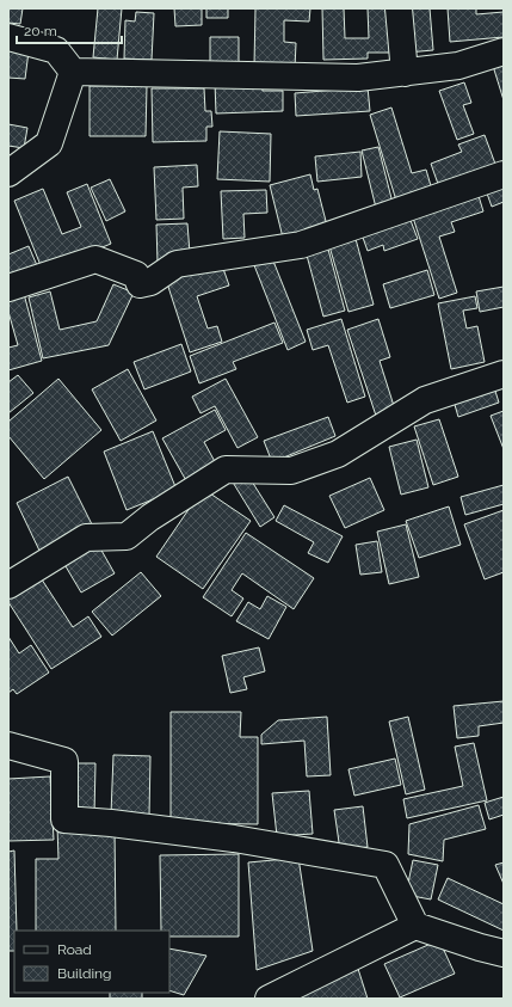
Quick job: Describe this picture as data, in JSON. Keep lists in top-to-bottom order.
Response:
{
  "legend": ["Road", "Building"],
  "scale_bar": "20 m"
}
